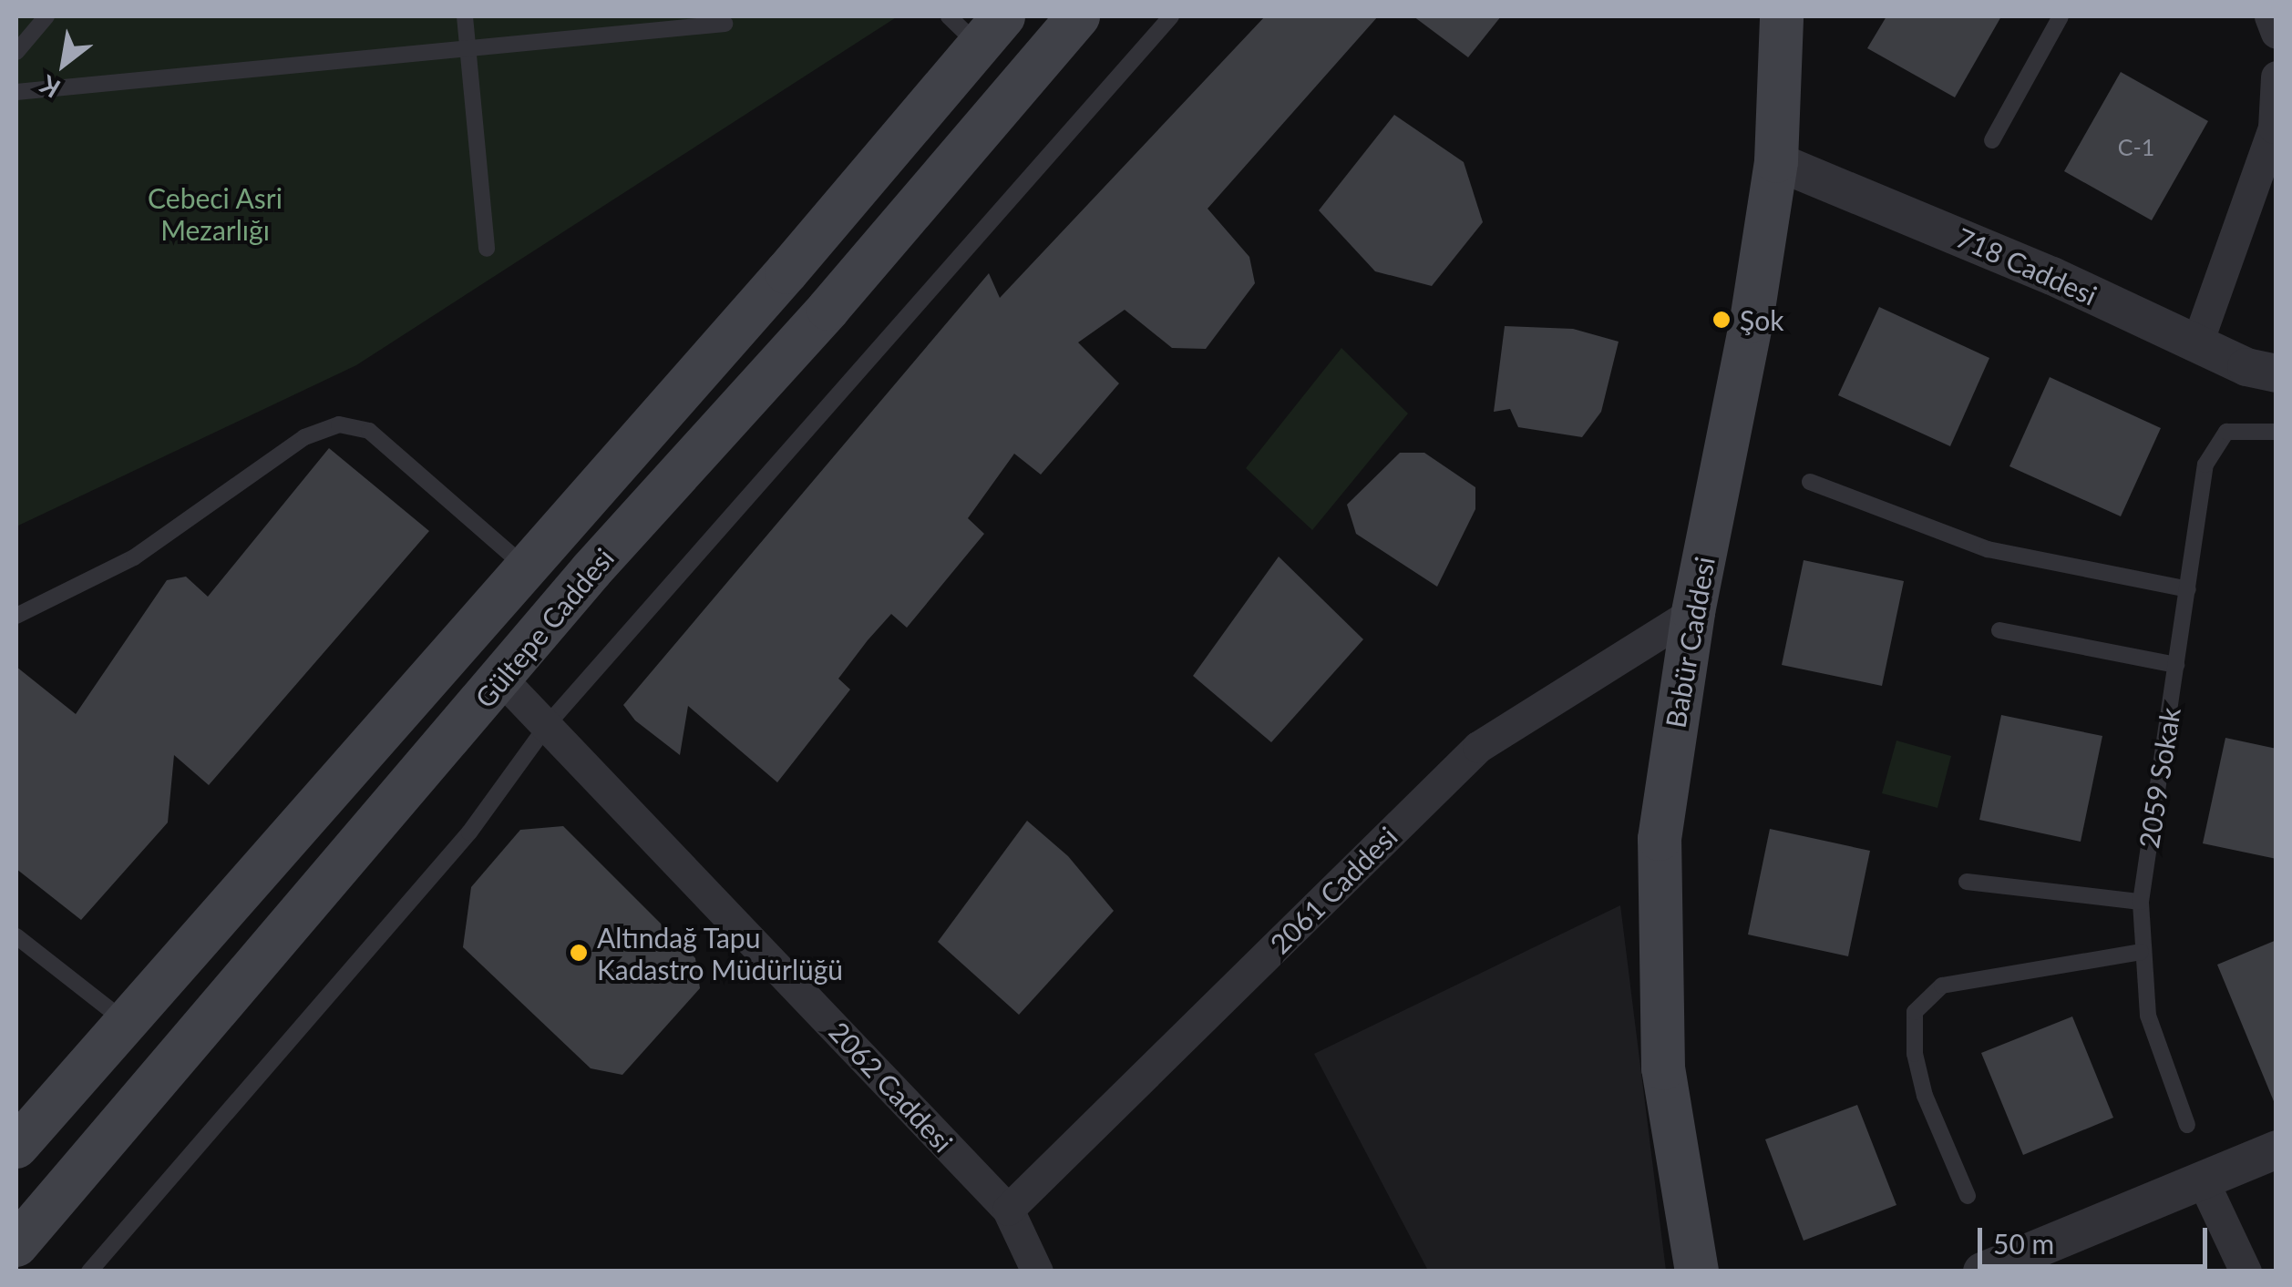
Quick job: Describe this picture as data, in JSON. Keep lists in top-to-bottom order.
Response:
{
  "streets": {
    "main road": ["Gültepe Caddesi", "Babür Caddesi"],
    "street": ["718 Caddesi", "2061 Caddesi", "2062 Caddesi"],
    "lane": ["2059 Sokak"]
  },
  "crossings": [
    ["718 Caddesi", "Babür Caddesi"],
    ["Gültepe Caddesi", "2062 Caddesi"],
    ["Babür Caddesi", "2061 Caddesi"],
    ["2061 Caddesi", "2062 Caddesi"]
  ],
  "parks": ["Cebeci Asri Mezarlığı"],
  "places": ["Şok", "Altındağ Tapu Kadastro Müdürlüğü"],
  "house_numbers": ["C-1"],
  "scale_bar": "50 m",
  "north": "bottom left"
}
